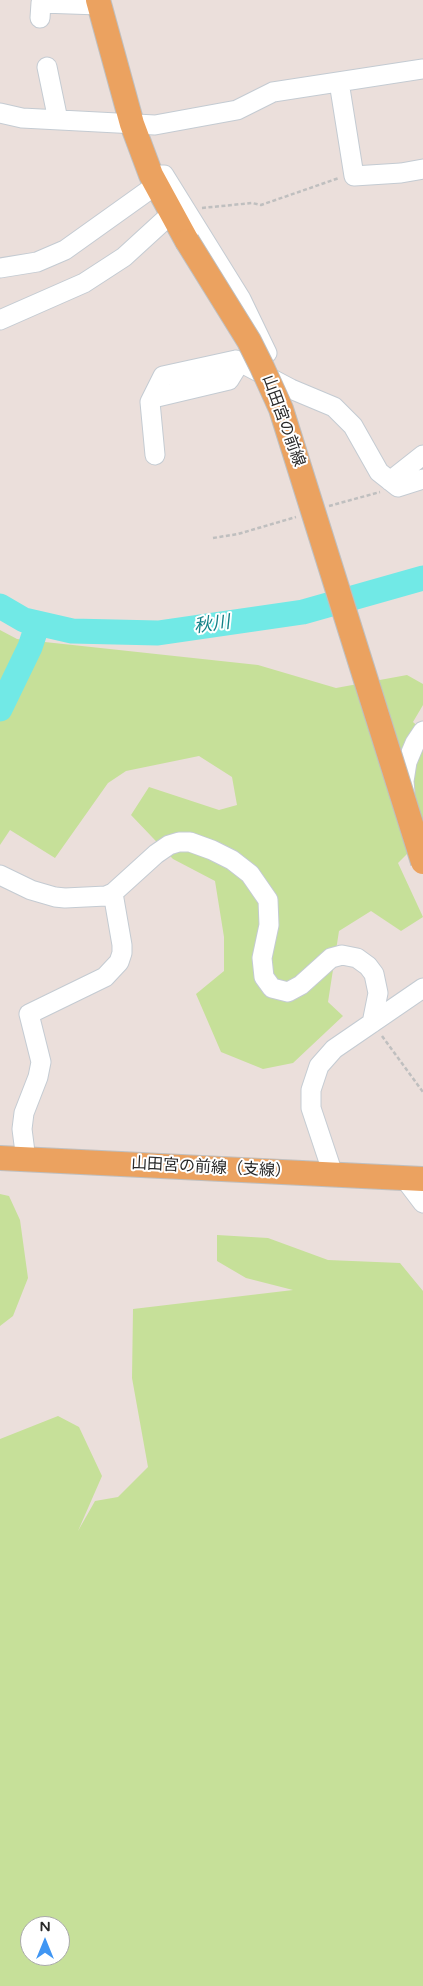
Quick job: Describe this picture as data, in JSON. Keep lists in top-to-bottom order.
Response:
{
  "streets": {
    "main road": ["山田宮の前線", "山田宮の前線（支線）"]
  },
  "water": ["秋川"],
  "north": "top"
}
